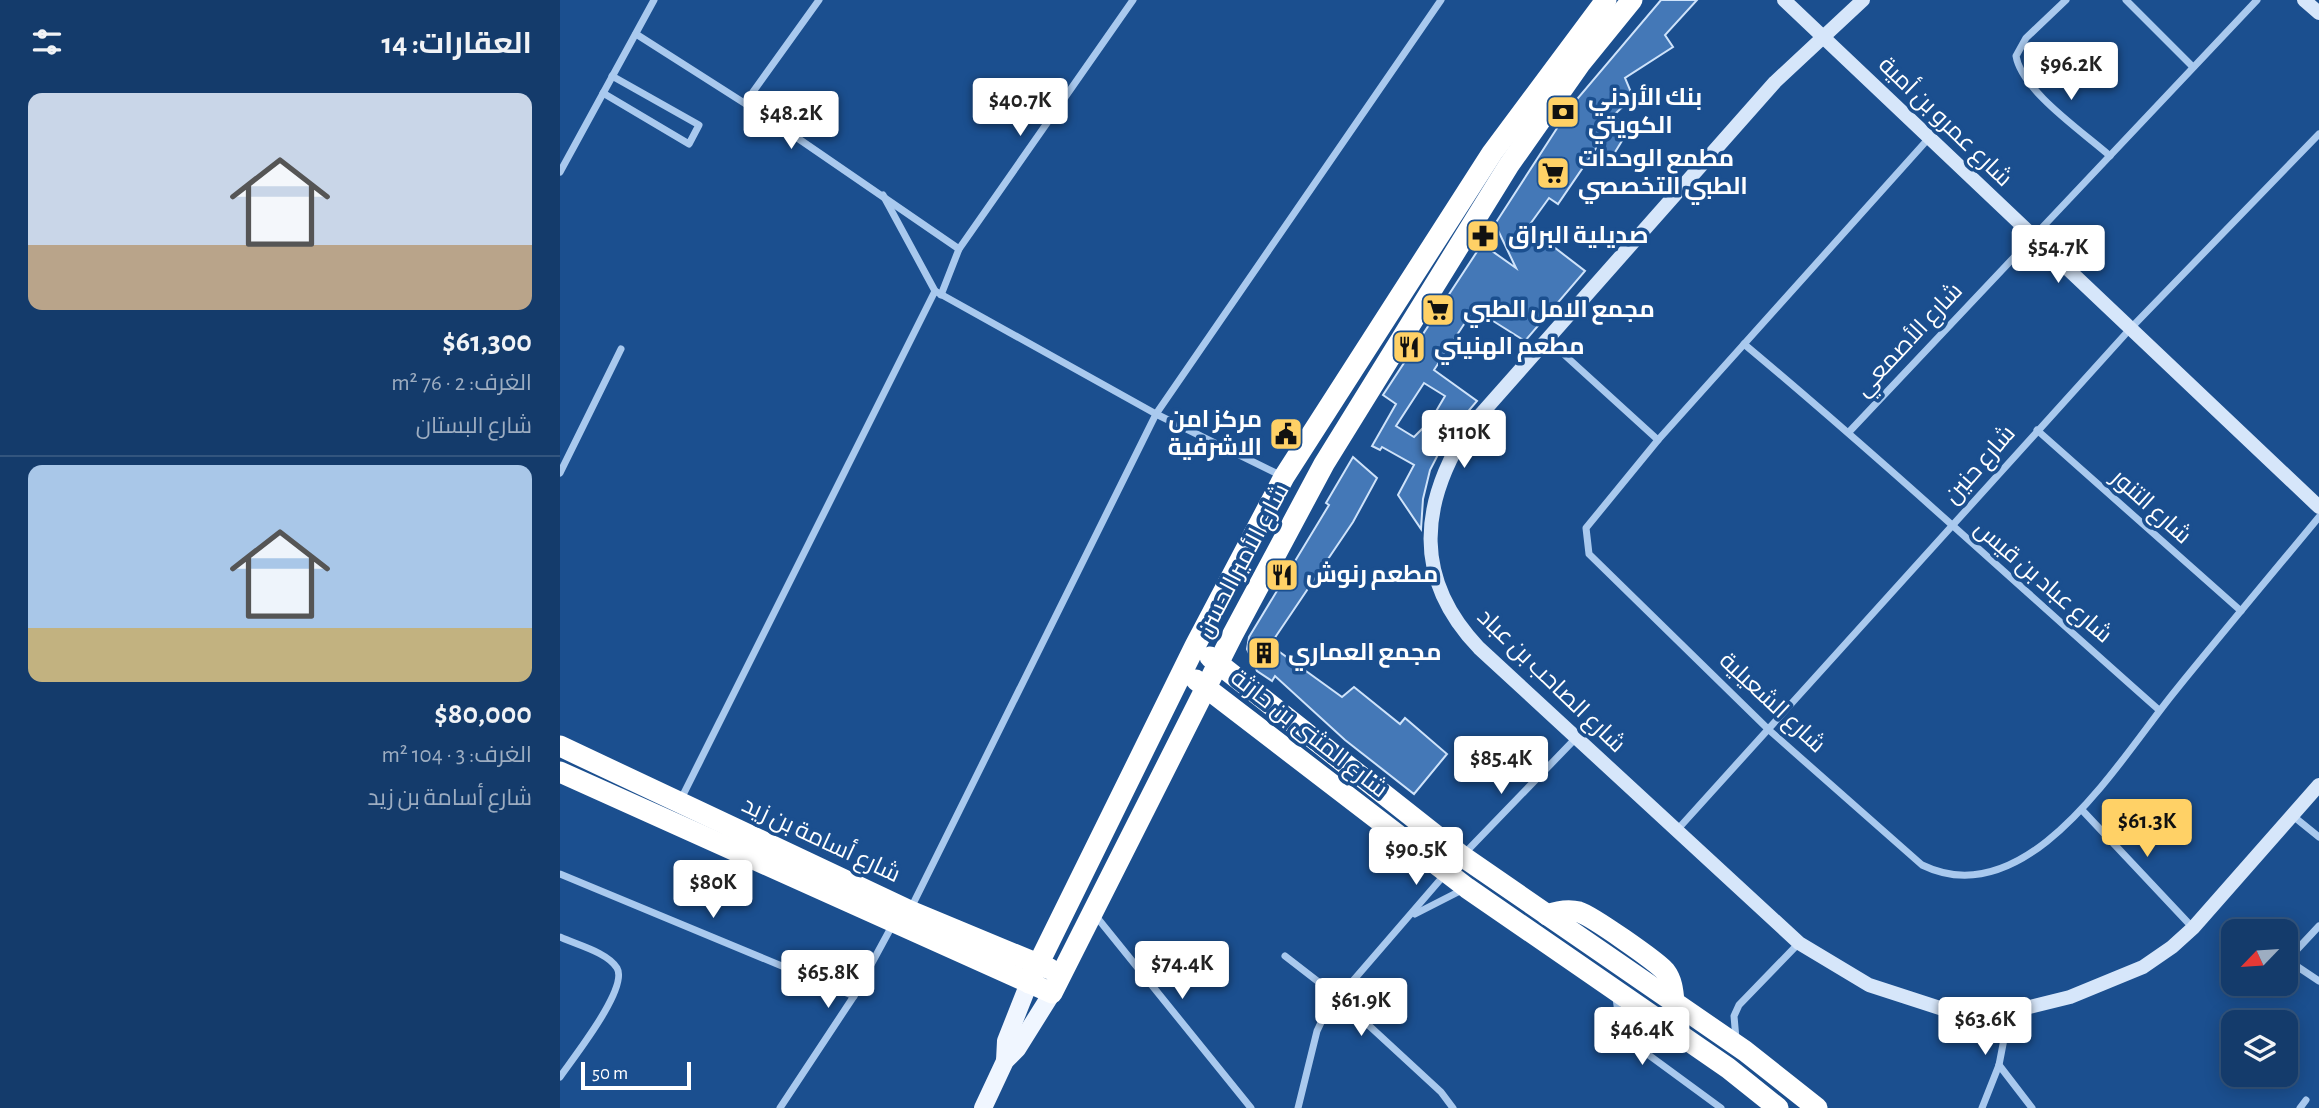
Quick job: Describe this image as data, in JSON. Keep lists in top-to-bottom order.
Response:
{
  "streets": {
    "highway": ["شارع الأمير الحسن", "شارع المثنى بن حارثة", "شارع أسامة بن زيد"],
    "street": [
      "شارع عمرو بن أمية",
      "شارع الأصمعي",
      "شارع حنين",
      "شارع التنور",
      "شارع عباد بن قيس",
      "شارع الصاحب بن عباد",
      "شارع الشعيلية"
    ]
  },
  "crossings": [
    ["شارع عمرو بن أمية", "شارع الأصمعي"],
    ["شارع عمرو بن أمية", "شارع حنين"],
    ["شارع عمرو بن أمية", "شارع الصاحب بن عباد"],
    ["شارع عمرو بن أمية", "شارع الشعيلية"],
    ["شارع الأصمعي", "شارع عباد بن قيس"],
    ["شارع حنين", "شارع التنور"],
    ["شارع حنين", "شارع عباد بن قيس"],
    ["شارع حنين", "شارع الصاحب بن عباد"],
    ["شارع حنين", "شارع الشعيلية"],
    ["شارع التنور", "شارع الشعيلية"],
    ["شارع الأمير الحسن", "شارع المثنى بن حارثة"],
    ["شارع الأمير الحسن", "شارع أسامة بن زيد"],
    ["شارع عباد بن قيس", "شارع الشعيلية"]
  ],
  "places": {
    "bank": ["بنك الأردني الكويتي"],
    "supermarket": ["مطمع الوحدات الطبي التخصصي", "مجمع الامل الطبي"],
    "pharmacy": ["صديلية البراق"],
    "restaurant": ["مطعم الهنيني", "مطعم رنوش"],
    "public building": ["مركز امن الاشرفية"],
    "building": ["مجمع العماري"]
  },
  "scale_bar": "50 m",
  "north": "bottom left",
  "page": {
    "heading": "العقارات: 14",
    "price": [
      "$96.2K",
      "$40.7K",
      "$48.2K",
      "$54.7K",
      "$110K",
      "$85.4K",
      "$61.3K",
      "$90.5K",
      "$80K",
      "$74.4K",
      "$65.8K",
      "$61.9K",
      "$63.6K",
      "$46.4K"
    ],
    "list": [
      {
        "name": "$61,300",
        "note": "الغرف: 2 · 76 m² · شارع البستان"
      },
      {
        "name": "$80,000",
        "note": "الغرف: 3 · 104 m² · شارع أسامة بن زيد"
      }
    ],
    "scale": "50 m"
  }
}
